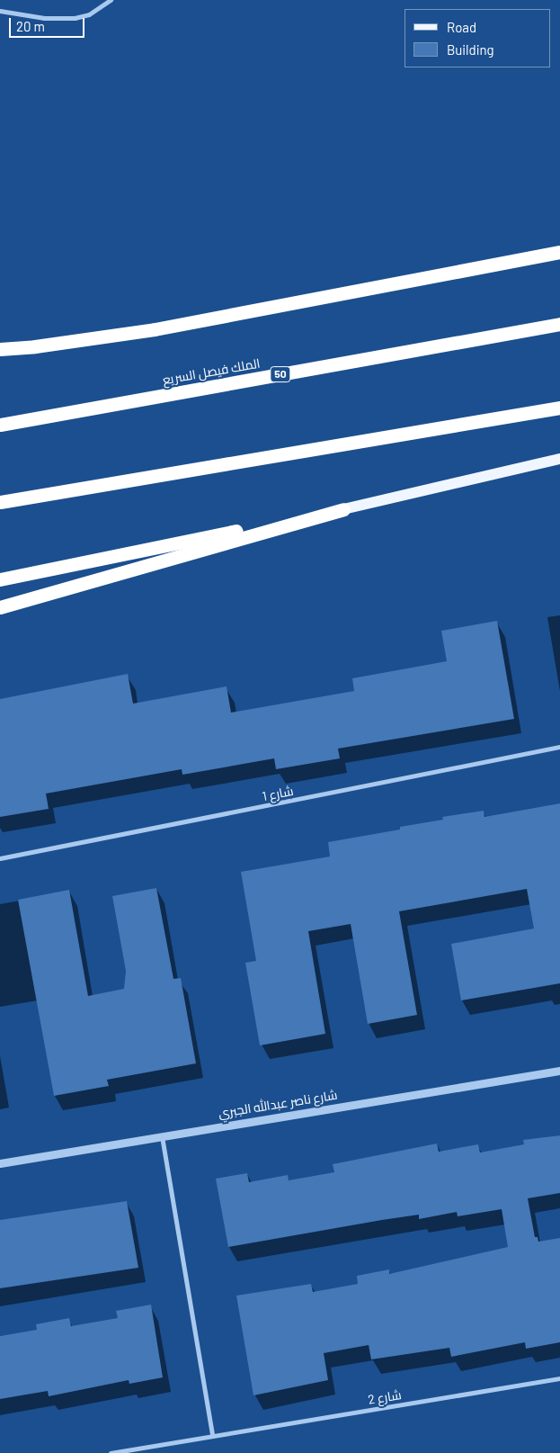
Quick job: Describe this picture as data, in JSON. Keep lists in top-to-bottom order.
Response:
{
  "streets": {
    "highway": ["الملك فيصل السريع", "50"],
    "street": ["شارع 1", "شارع ناصر عبدالله الجبري", "شارع 2"]
  },
  "legend": ["Road", "Building"],
  "scale_bar": "20 m"
}
